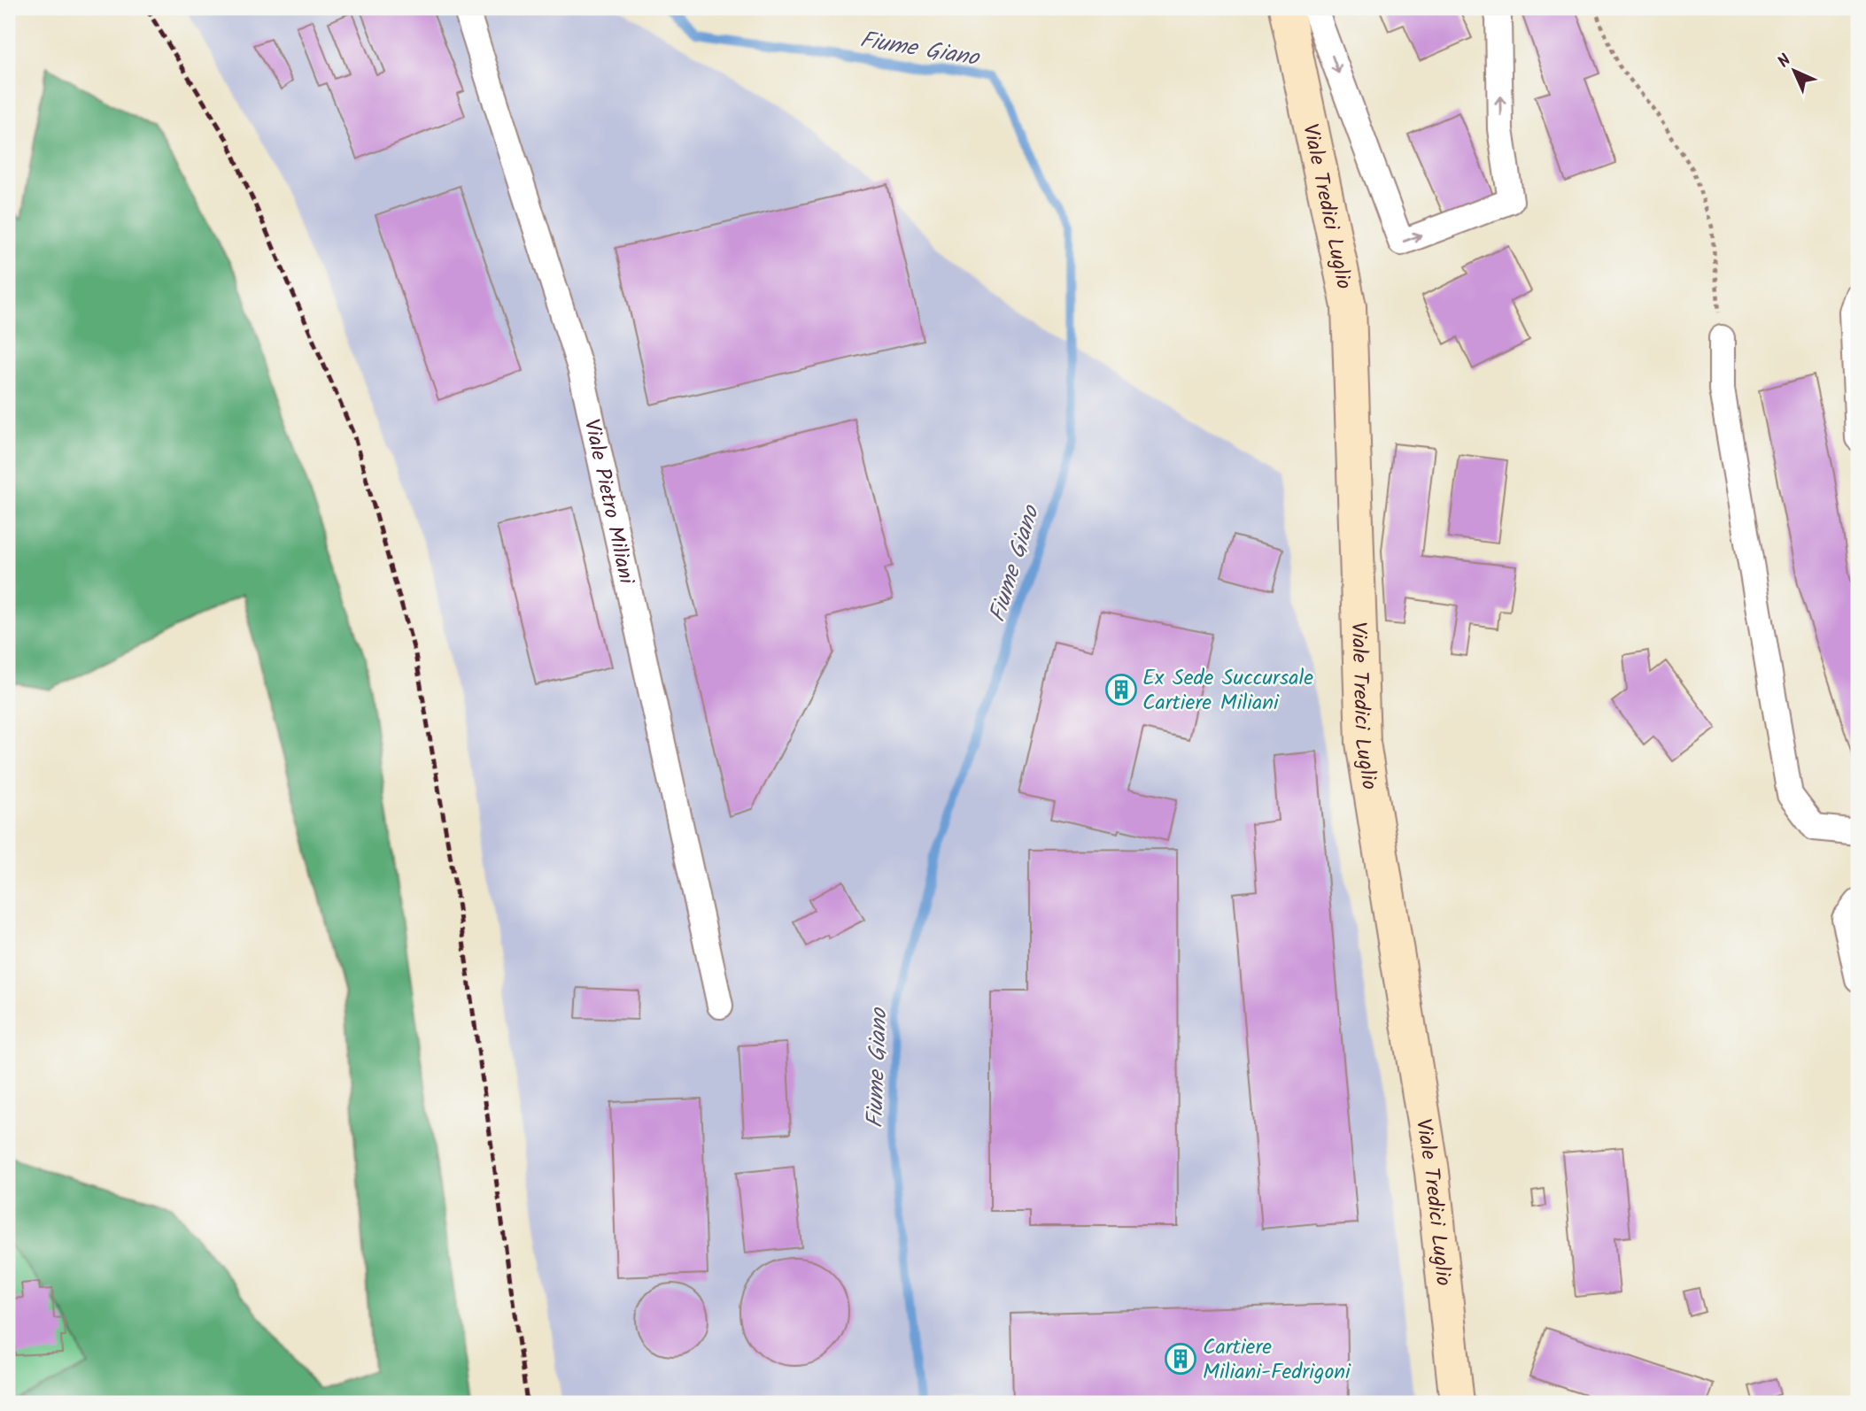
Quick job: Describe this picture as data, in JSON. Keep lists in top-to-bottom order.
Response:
{
  "streets": {
    "main road": ["Viale Tredici Luglio"],
    "street": ["Viale Pietro Miliani"]
  },
  "water": ["Fiume Giano"],
  "places": {
    "building": ["Ex Sede Succursale Cartiere Miliani", "Cartiere Miliani-Fedrigoni"]
  },
  "north": "top left"
}
